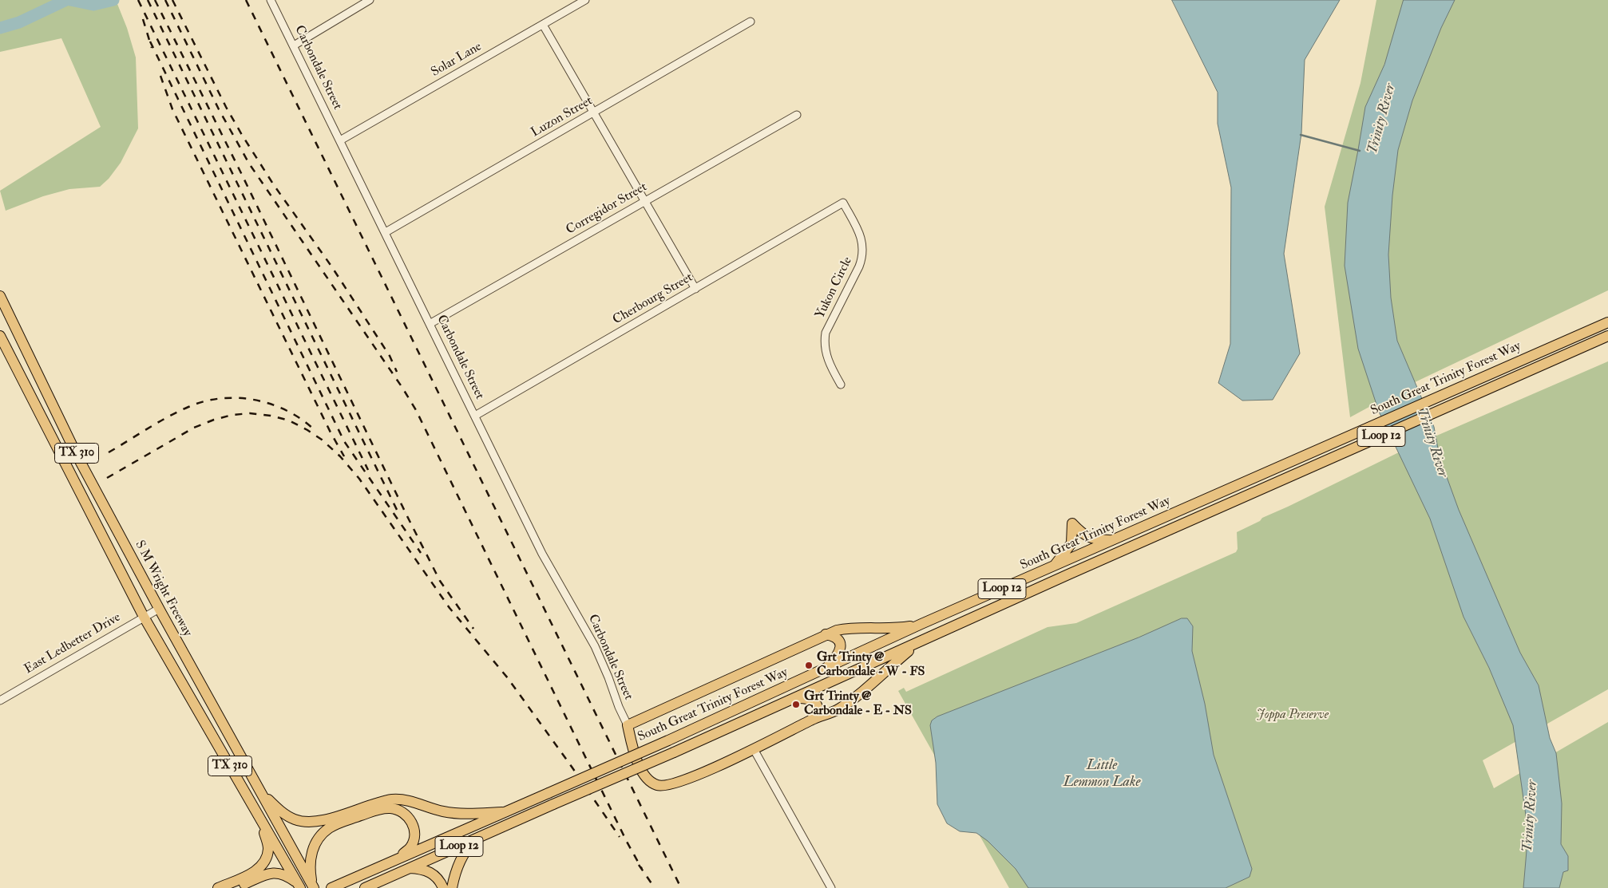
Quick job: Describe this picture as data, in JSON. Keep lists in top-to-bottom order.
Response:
{
  "streets": {
    "main road": [
      "South Great Trinity Forest Way",
      "Loop 12",
      "TX 310",
      "S M Wright Freeway"
    ],
    "street": [
      "Solar Lane",
      "Carbondale Street",
      "Luzon Street",
      "Corregidor Street",
      "Yukon Circle",
      "Cherbourg Street",
      "East Ledbetter Drive"
    ]
  },
  "crossings": [
    ["Solar Lane", "Carbondale Street"],
    ["Carbondale Street", "Luzon Street"],
    ["Carbondale Street", "Corregidor Street"],
    ["Carbondale Street", "Cherbourg Street"],
    ["Yukon Circle", "Cherbourg Street"],
    ["TX 310", "East Ledbetter Drive"],
    ["S M Wright Freeway", "East Ledbetter Drive"]
  ],
  "water": ["Trinity River", "Little Lemmon Lake"],
  "parks": ["Joppa Preserve"],
  "places": ["Grt Trinty @ Carbondale - W - FS", "Grt Trinty @ Carbondale - E - NS"]
}
